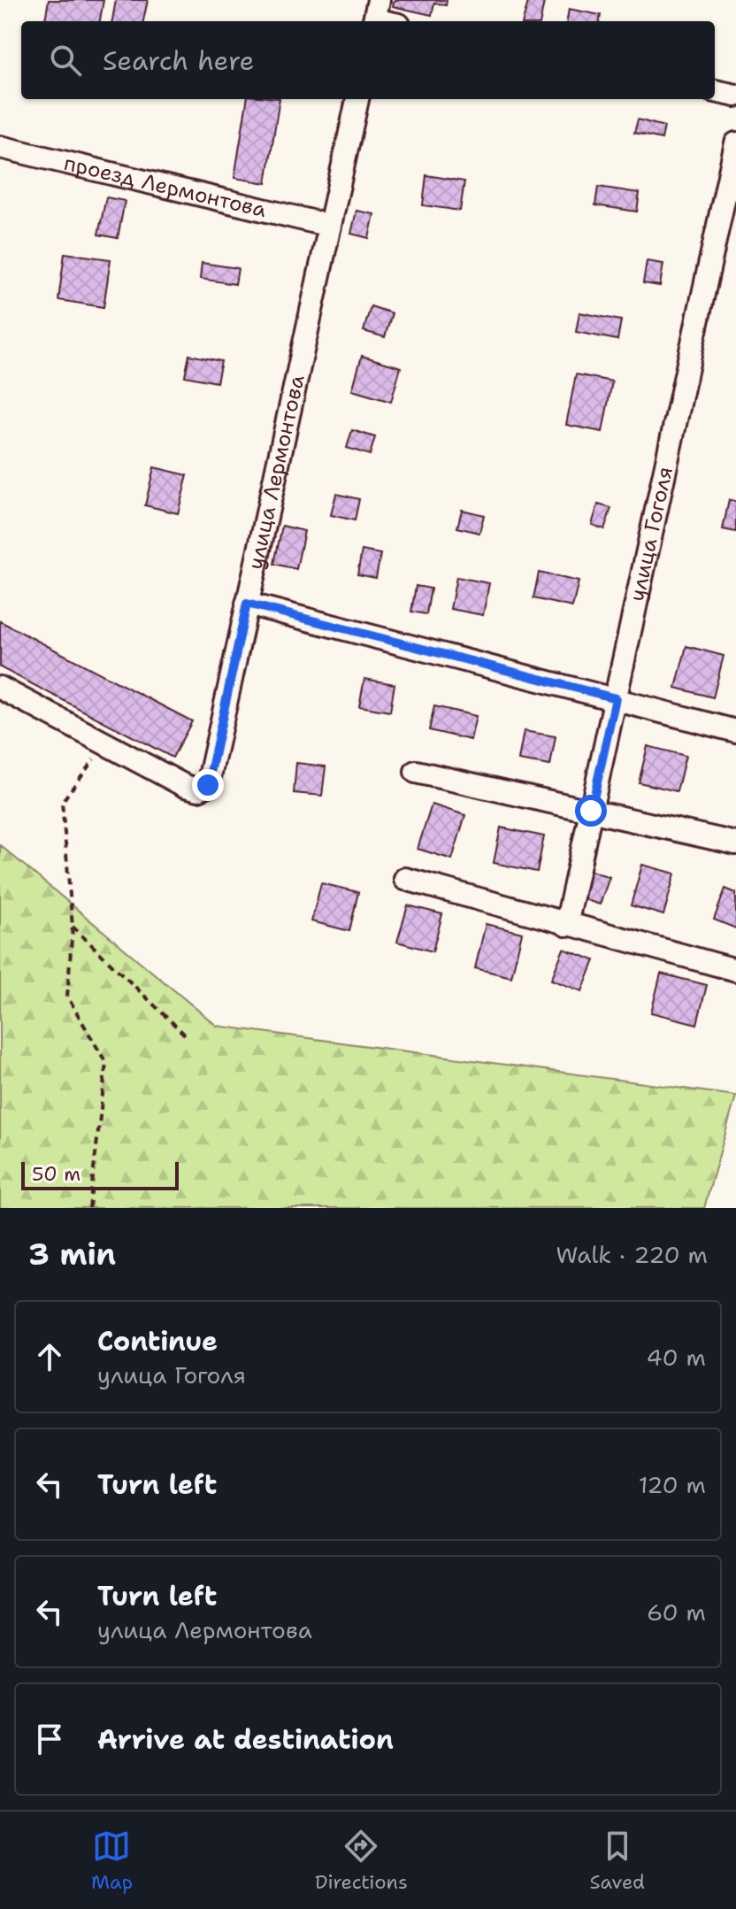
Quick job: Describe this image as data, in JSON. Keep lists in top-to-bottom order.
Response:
{
  "streets": {
    "street": ["проезд Лермонтова", "улица Лермонтова", "улица Гоголя"]
  },
  "crossings": [
    ["проезд Лермонтова", "улица Лермонтова"]
  ],
  "scale_bar": "50 m",
  "page": {
    "search": "Search here",
    "scale": "50 m",
    "heading": ["3 min", "Walk · 220 m"],
    "list": [
      ["Continue", "улица Гоголя", "40 m"],
      ["Turn left", "120 m"],
      ["Turn left", "улица Лермонтова", "60 m"],
      "Arrive at destination"
    ],
    "nav": ["Map", "Directions", "Saved"]
  }
}
